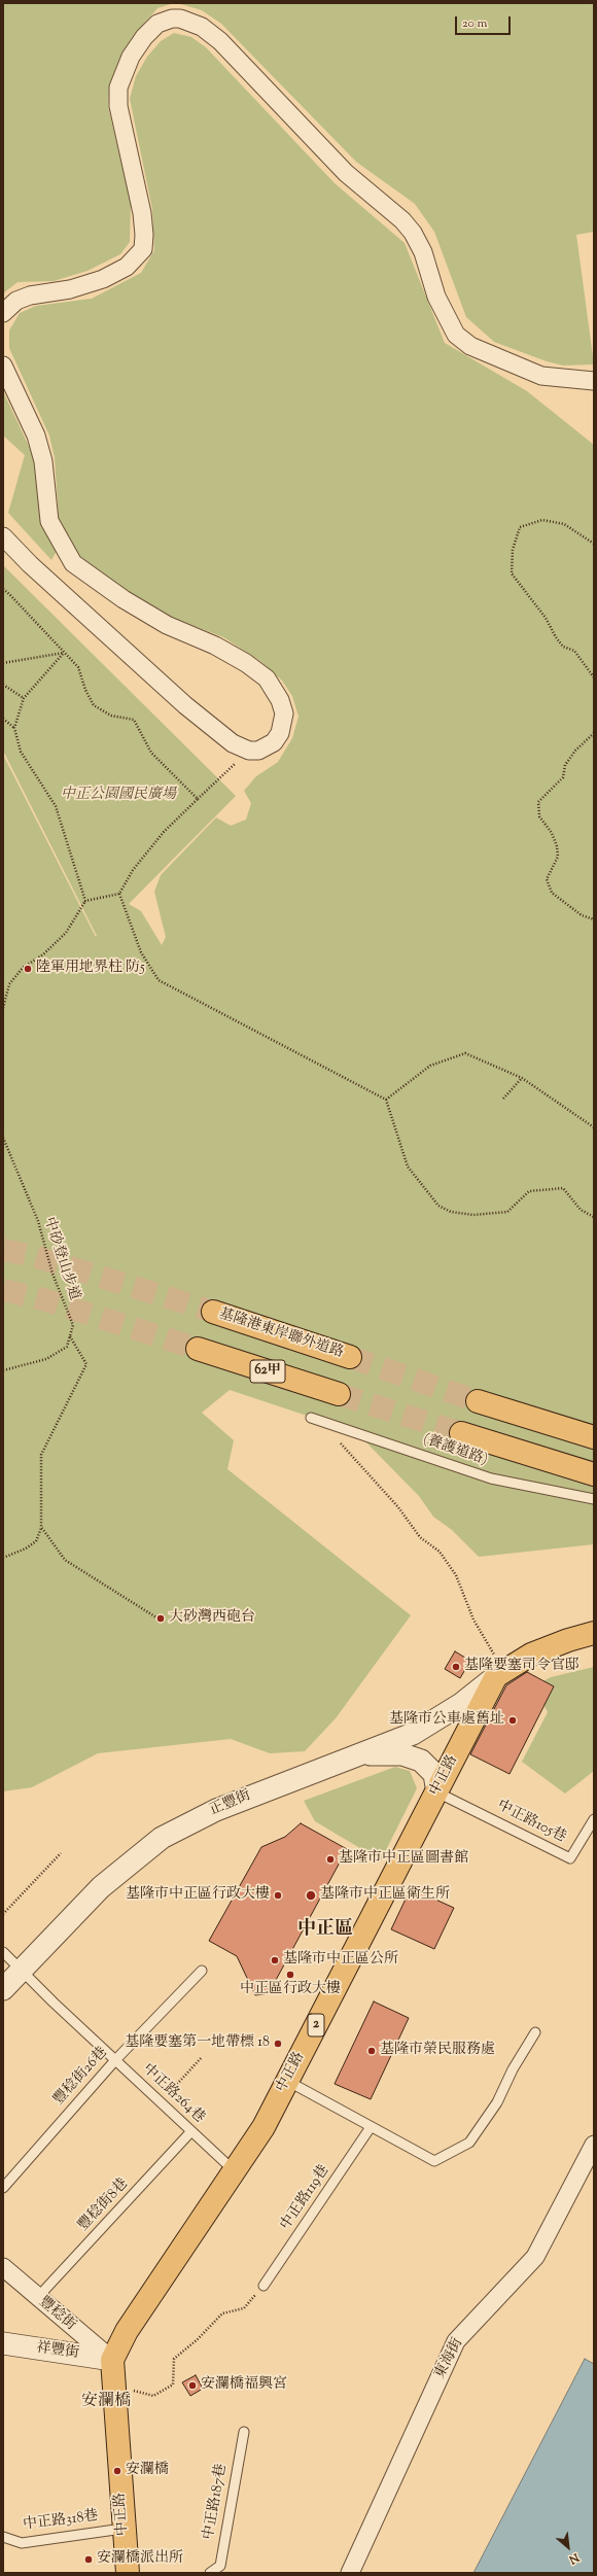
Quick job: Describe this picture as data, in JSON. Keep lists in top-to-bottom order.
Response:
{
  "streets": {
    "main road": [
      "基隆港東岸聯外道路",
      "62甲",
      "中正路",
      "2"
    ],
    "street": [
      "正豐街",
      "豐稔街",
      "祥豐街",
      "東海街"
    ],
    "lane": [
      "(養護道路)",
      "中正路105巷",
      "豐稔街26巷",
      "中正路264巷",
      "中正路119巷",
      "豐稔街8巷",
      "中正路187巷",
      "中正路318巷"
    ],
    "path": ["中砂登山步道"]
  },
  "crossings": [
    ["中正路", "正豐街"],
    ["中正路", "中正路105巷"],
    ["中正路", "中正路264巷"],
    ["中正路", "豐稔街"],
    ["中正路", "祥豐街"],
    ["中正路", "中正路318巷"],
    ["正豐街", "中正路264巷"],
    ["豐稔街26巷", "中正路264巷"],
    ["中正路264巷", "豐稔街8巷"],
    ["豐稔街8巷", "豐稔街"],
    ["豐稔街", "祥豐街"]
  ],
  "districts": ["中正區", "安瀾橋"],
  "parks": ["中正公園國民廣場"],
  "places": [
    "陸軍用地界柱 防5",
    "大砂灣西砲台",
    "基隆要塞司令官邸",
    "基隆市公車處舊址",
    "基隆市中正區圖書館",
    "基隆市中正區行政大樓",
    "基隆市中正區衛生所",
    "基隆市中正區公所",
    "中正區行政大樓",
    "基隆要塞第一地帶標 18",
    "基隆市榮民服務處",
    "安瀾橋福興宮",
    "安瀾橋",
    "安瀾橋派出所"
  ],
  "scale_bar": "20 m",
  "north": "bottom right"
}
